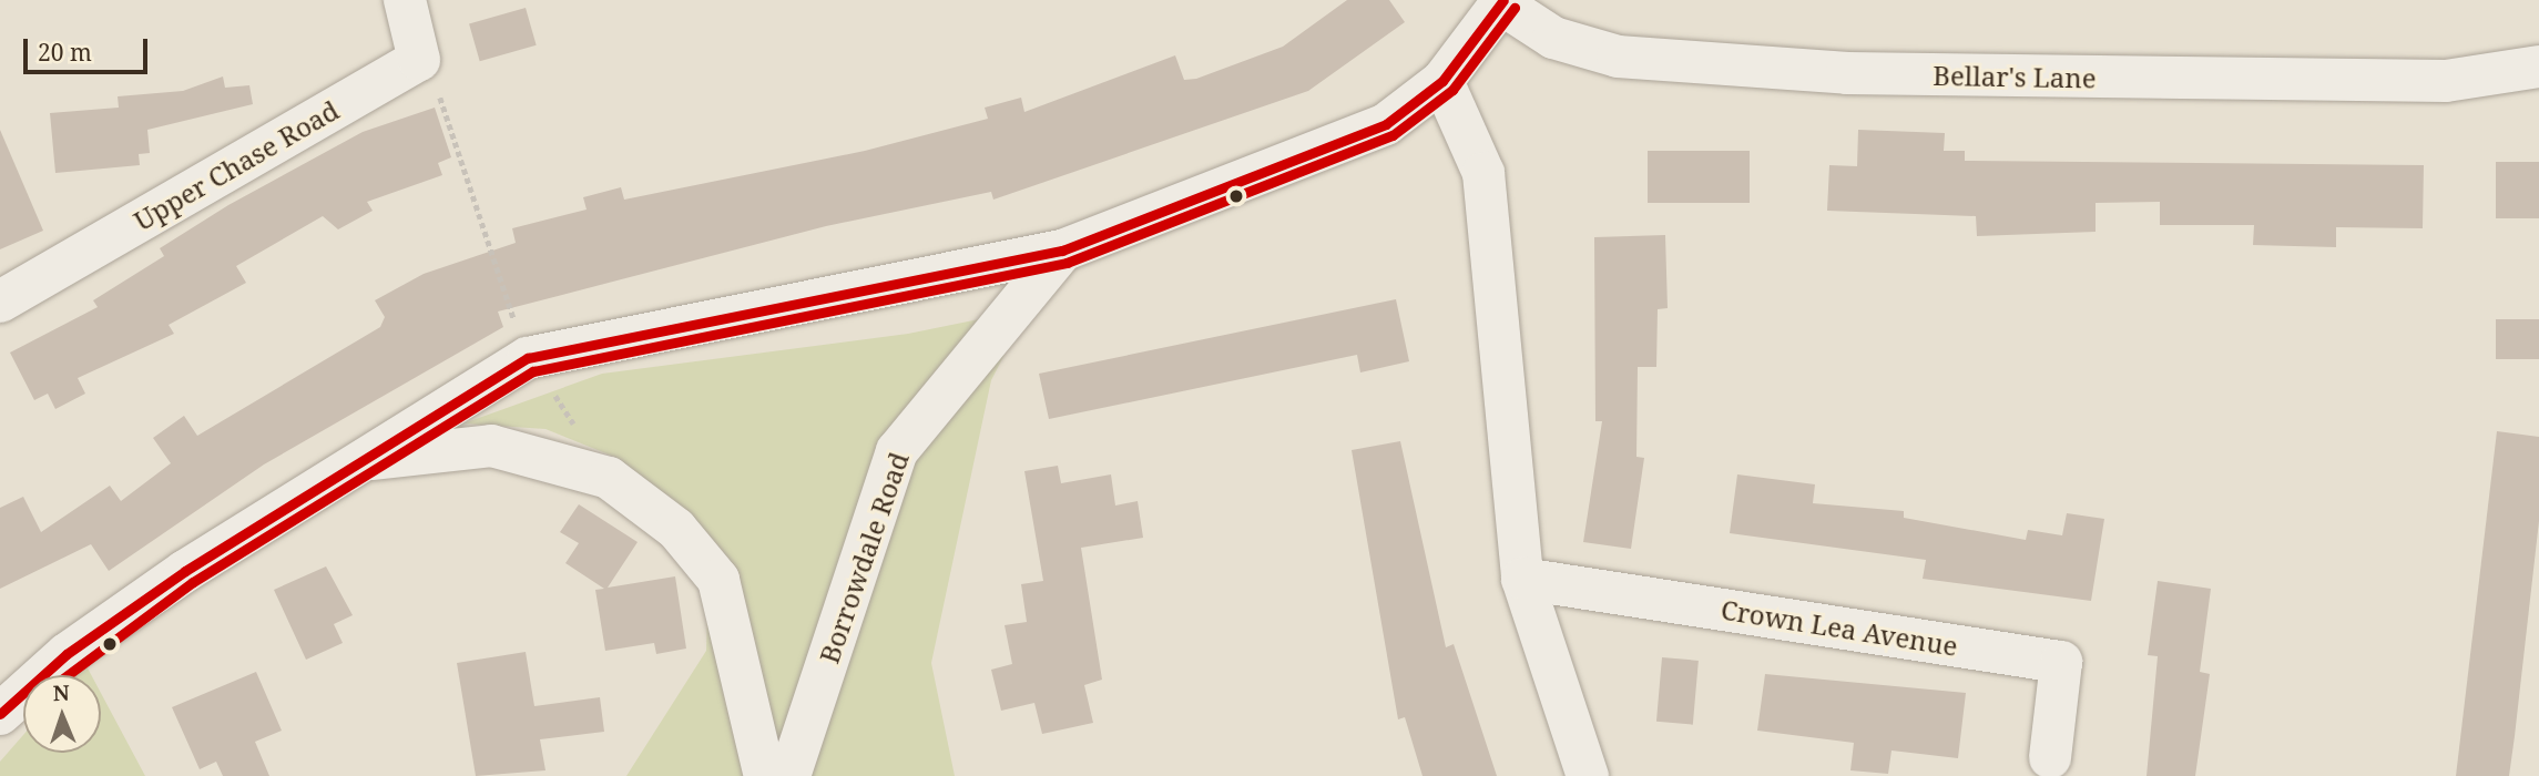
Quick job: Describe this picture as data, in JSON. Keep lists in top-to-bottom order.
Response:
{
  "streets": {
    "street": [
      "Bellar's Lane",
      "Upper Chase Road",
      "Borrowdale Road",
      "Crown Lea Avenue"
    ]
  },
  "scale_bar": "20 m",
  "north": "top"
}
